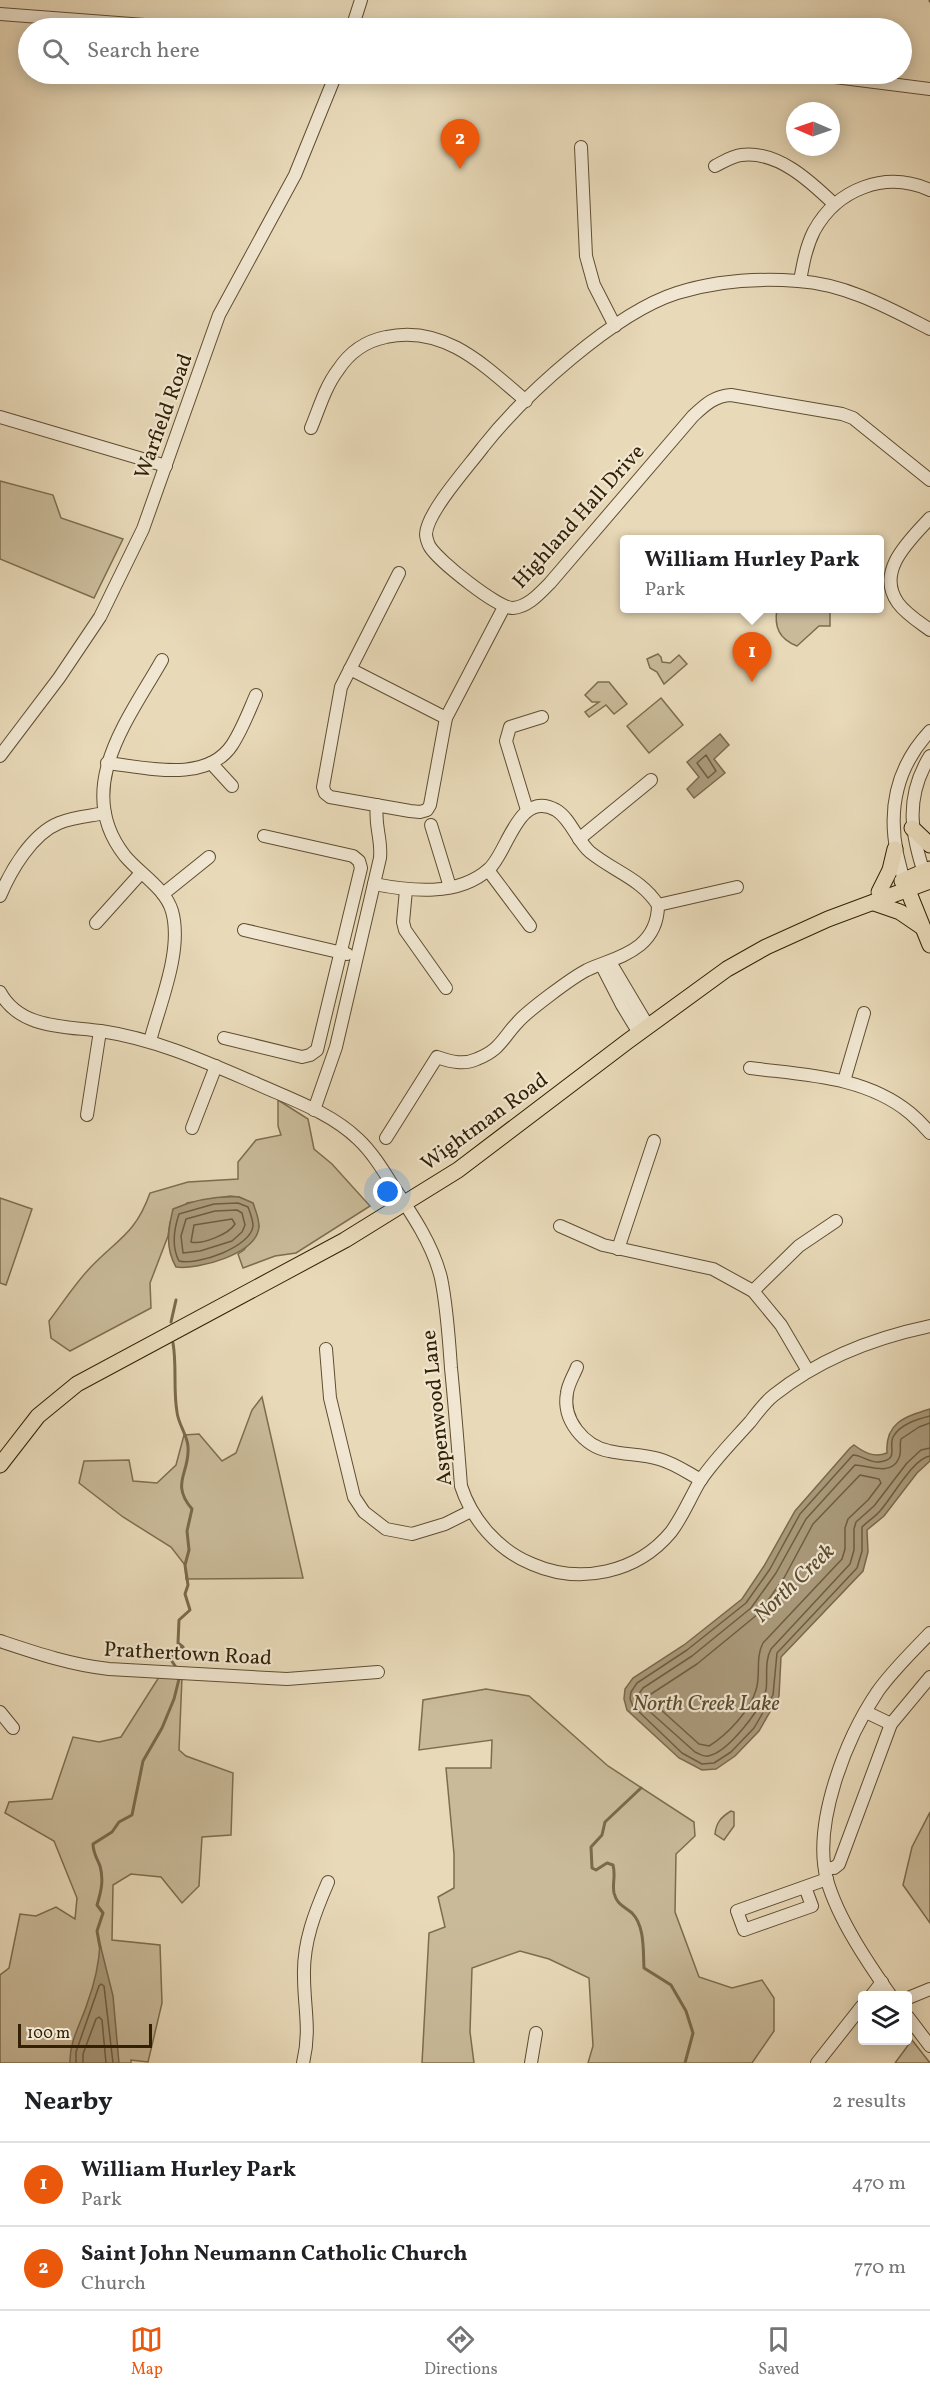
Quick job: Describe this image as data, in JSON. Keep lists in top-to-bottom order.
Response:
{
  "streets": {
    "main road": ["Wightman Road"],
    "street": [
      "Warfield Road",
      "Highland Hall Drive",
      "Aspenwood Lane",
      "Prathertown Road"
    ]
  },
  "crossings": [
    ["Wightman Road", "Aspenwood Lane"]
  ],
  "water": ["North Creek", "North Creek Lake"],
  "scale_bar": "100 m",
  "north": "left",
  "page": {
    "search": "Search here",
    "pins": ["2", "1"],
    "popup": ["William Hurley Park", "Park"],
    "scale": "100 m",
    "heading": ["Nearby", "2 results"],
    "list": [
      {
        "mark": "1",
        "name": "William Hurley Park",
        "note": "Park",
        "value": "470 m"
      },
      {
        "mark": "2",
        "name": "Saint John Neumann Catholic Church",
        "note": "Church",
        "value": "770 m"
      }
    ],
    "nav": ["Map", "Directions", "Saved"]
  }
}
